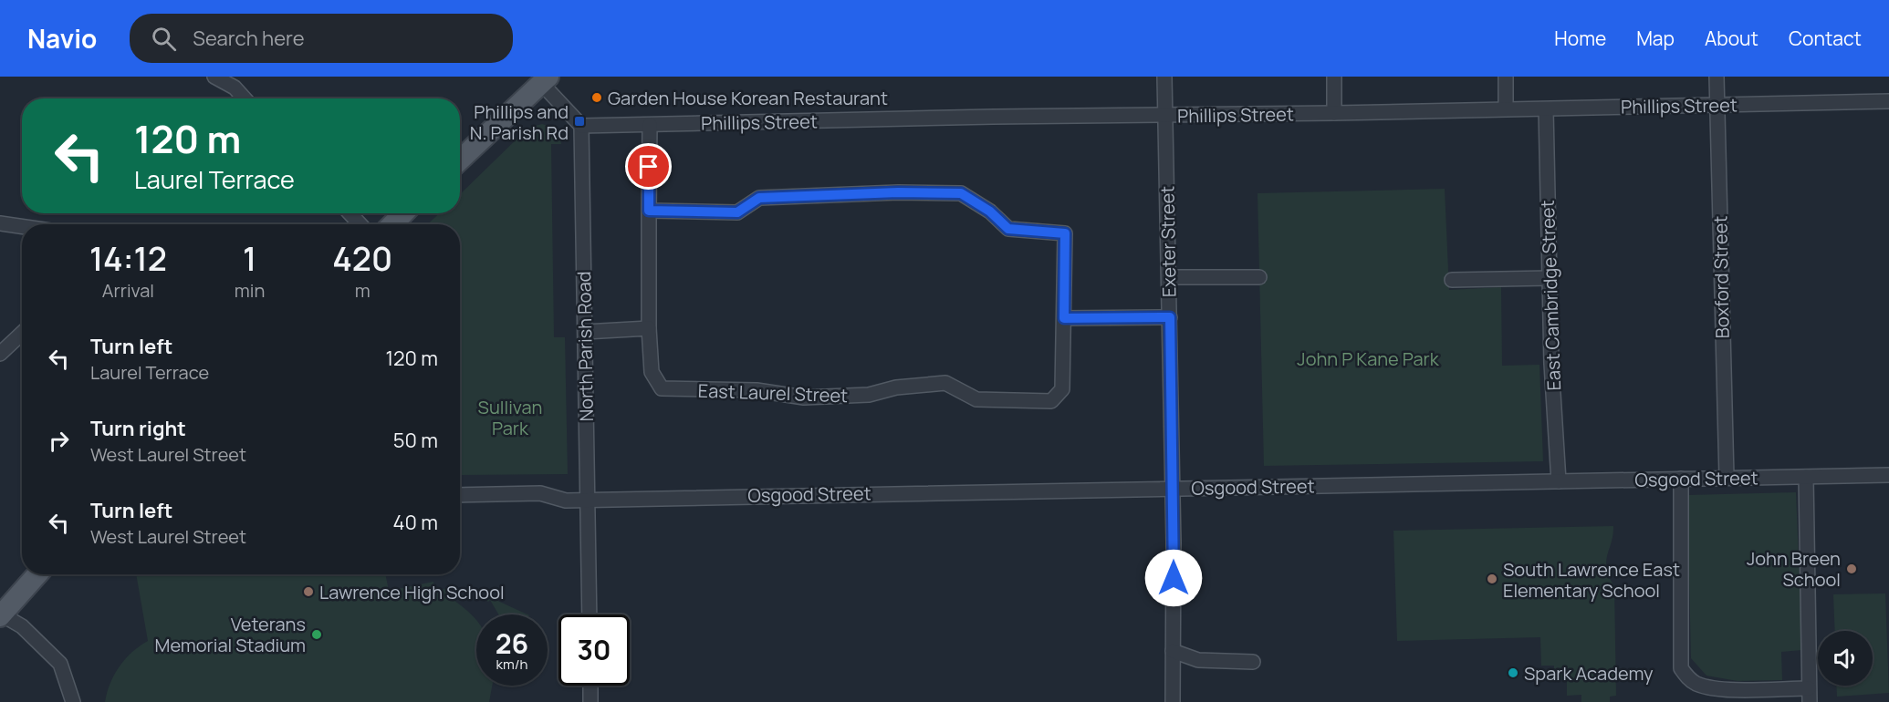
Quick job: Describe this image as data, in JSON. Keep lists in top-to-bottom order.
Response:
{
  "streets": {
    "street": [
      "Phillips Street",
      "Exeter Street",
      "Boxford Street",
      "East Cambridge Street",
      "North Parish Road",
      "East Laurel Street",
      "Osgood Street"
    ]
  },
  "crossings": [
    ["Phillips Street", "Exeter Street"],
    ["Phillips Street", "Boxford Street"],
    ["Phillips Street", "East Cambridge Street"],
    ["Phillips Street", "North Parish Road"],
    ["Exeter Street", "Osgood Street"],
    ["Boxford Street", "Osgood Street"],
    ["East Cambridge Street", "Osgood Street"],
    ["North Parish Road", "Osgood Street"]
  ],
  "parks": ["John P Kane Park", "Sullivan Park"],
  "places": {
    "other": [
      "Garden House Korean Restaurant",
      "John Breen School",
      "South Lawrence East Elementary School",
      "Lawrence High School",
      "Veterans Memorial Stadium",
      "Spark Academy"
    ],
    "transit": ["Phillips and N. Parish Rd"]
  },
  "page": {
    "header": "Navio",
    "search": "Search here",
    "nav": [
      "Home",
      "Map",
      "About",
      "Contact"
    ],
    "turn": ["120 m", "Laurel Terrace"],
    "eta": [
      "14:12",
      "Arrival",
      "1",
      "min",
      "420",
      "m"
    ],
    "list": [
      {
        "name": "Turn left",
        "note": "Laurel Terrace",
        "value": "120 m"
      },
      {
        "name": "Turn right",
        "note": "West Laurel Street",
        "value": "50 m"
      },
      {
        "name": "Turn left",
        "note": "West Laurel Street",
        "value": "40 m"
      }
    ],
    "speed": "26 km/h",
    "limit": "30"
  }
}
